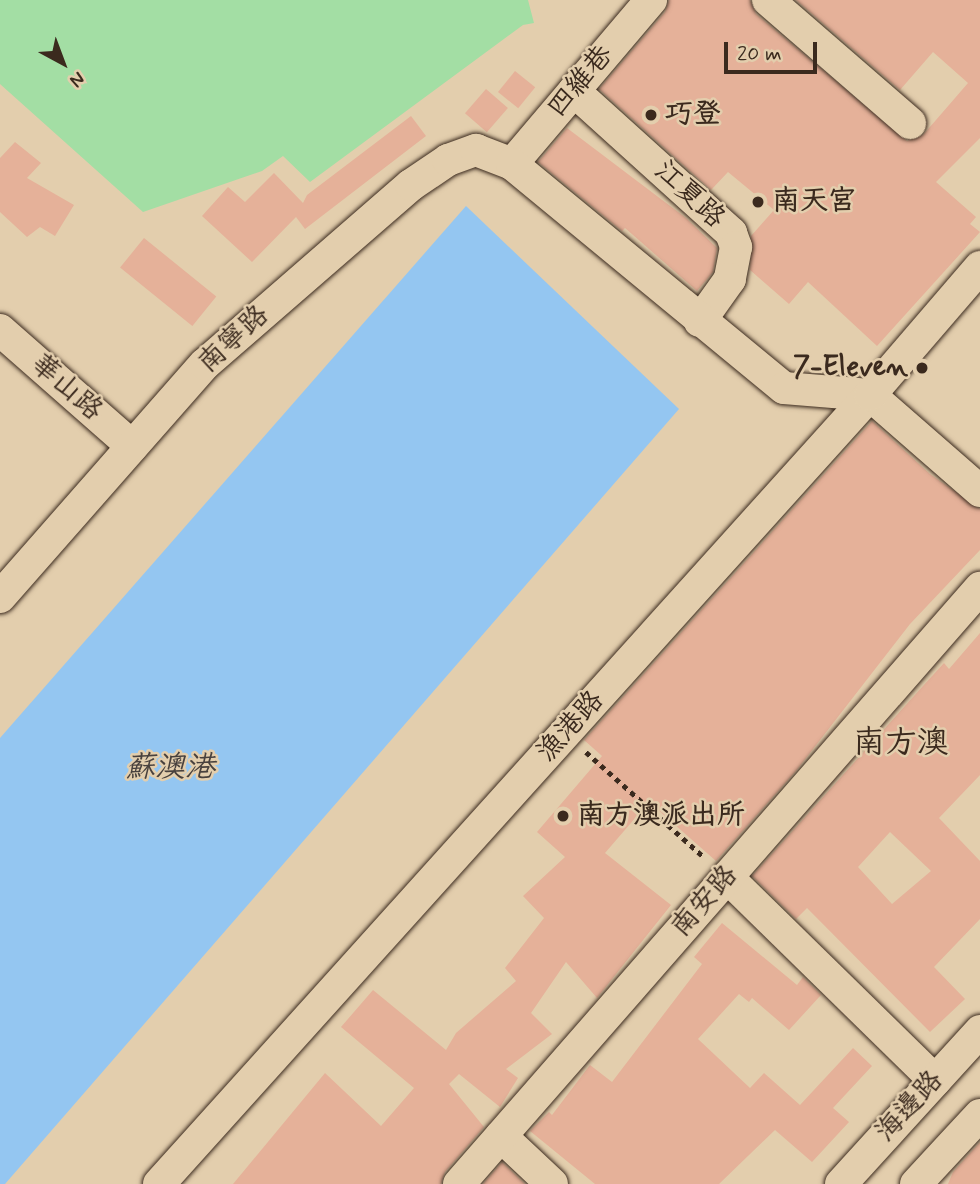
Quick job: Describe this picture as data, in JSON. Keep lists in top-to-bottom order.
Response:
{
  "streets": {
    "street": [
      "四維巷",
      "江夏路",
      "南寧路",
      "華山路",
      "漁港路",
      "南安路",
      "海邊路"
    ]
  },
  "crossings": [
    ["四維巷", "江夏路"],
    ["四維巷", "南寧路"],
    ["南寧路", "華山路"]
  ],
  "districts": ["南方澳"],
  "water": ["蘇澳港"],
  "places": [
    "巧登",
    "南天宮",
    "7-Eleven",
    "南方澳派出所"
  ],
  "scale_bar": "20 m",
  "north": "bottom right"
}
